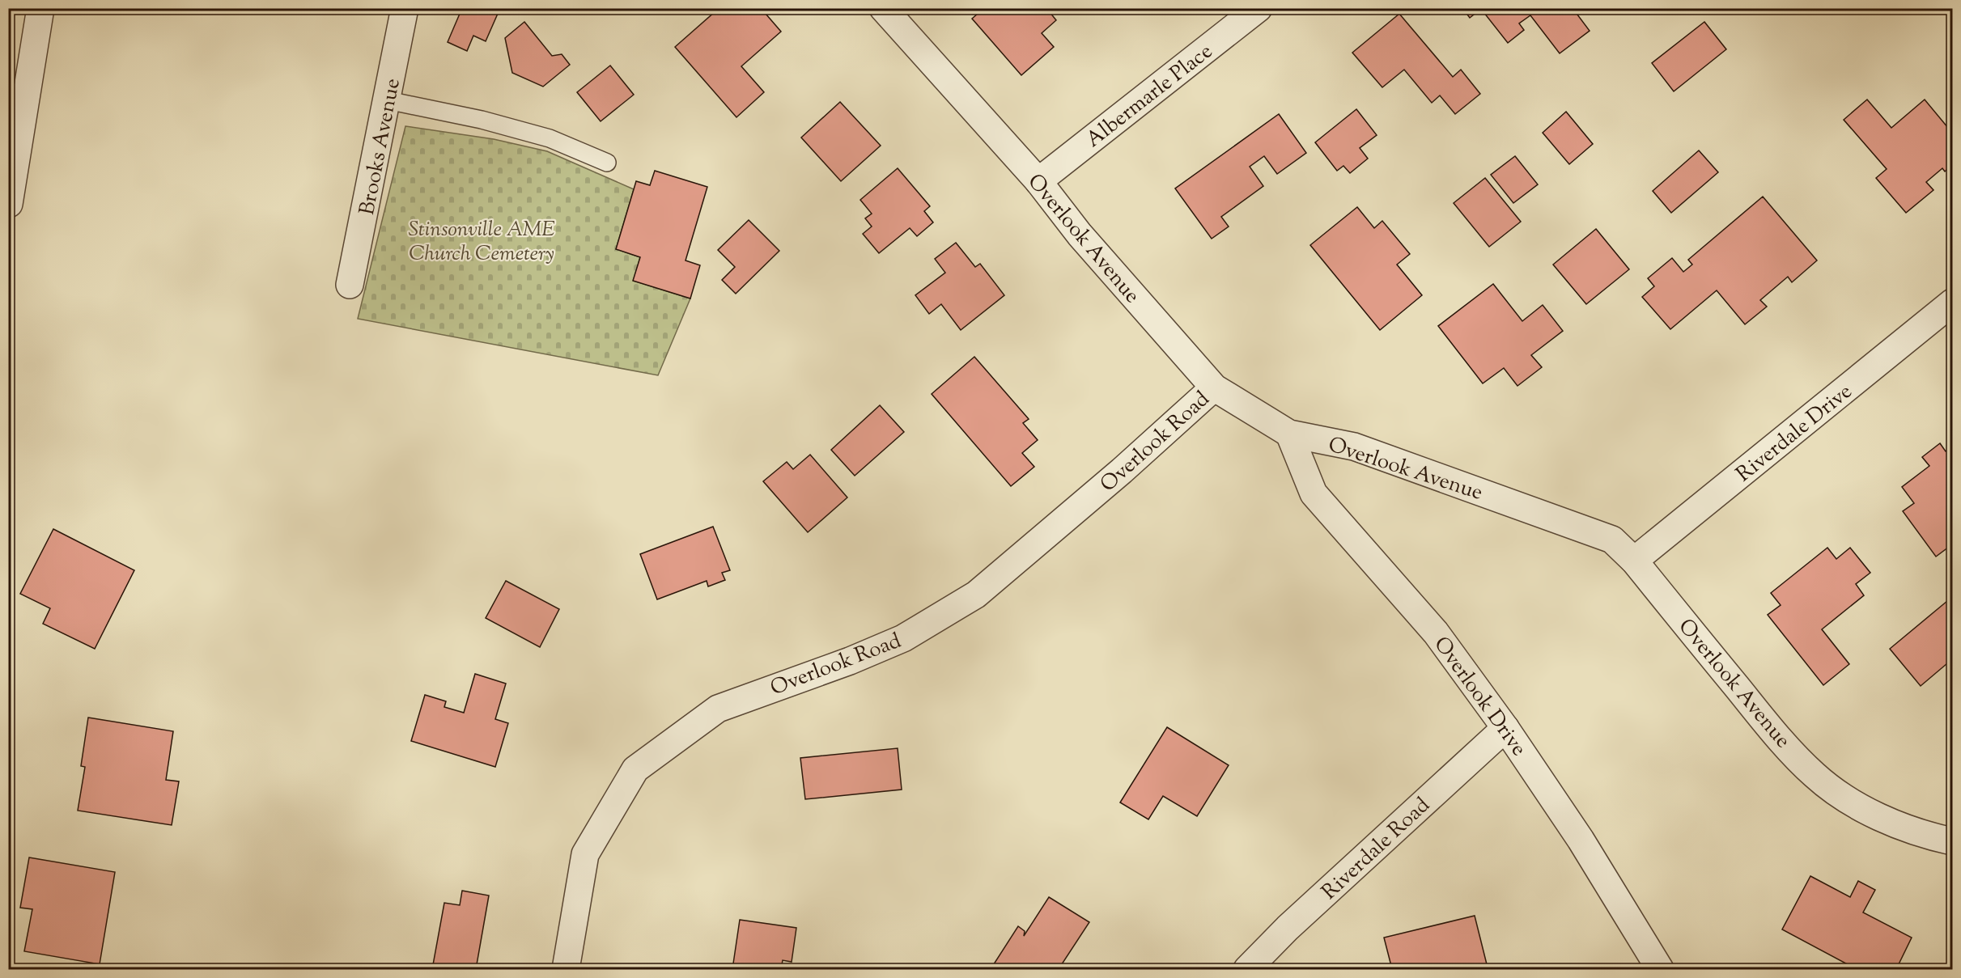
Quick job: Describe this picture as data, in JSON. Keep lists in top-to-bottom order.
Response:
{
  "streets": {
    "street": [
      "Albermarle Place",
      "Brooks Avenue",
      "Overlook Avenue",
      "Riverdale Drive",
      "Overlook Road",
      "Overlook Drive",
      "Riverdale Road"
    ]
  },
  "crossings": [
    ["Albermarle Place", "Overlook Avenue"],
    ["Overlook Avenue", "Riverdale Drive"],
    ["Overlook Avenue", "Overlook Road"],
    ["Overlook Avenue", "Overlook Drive"],
    ["Overlook Drive", "Riverdale Road"]
  ],
  "parks": ["Stinsonville AME Church Cemetery"]
}
